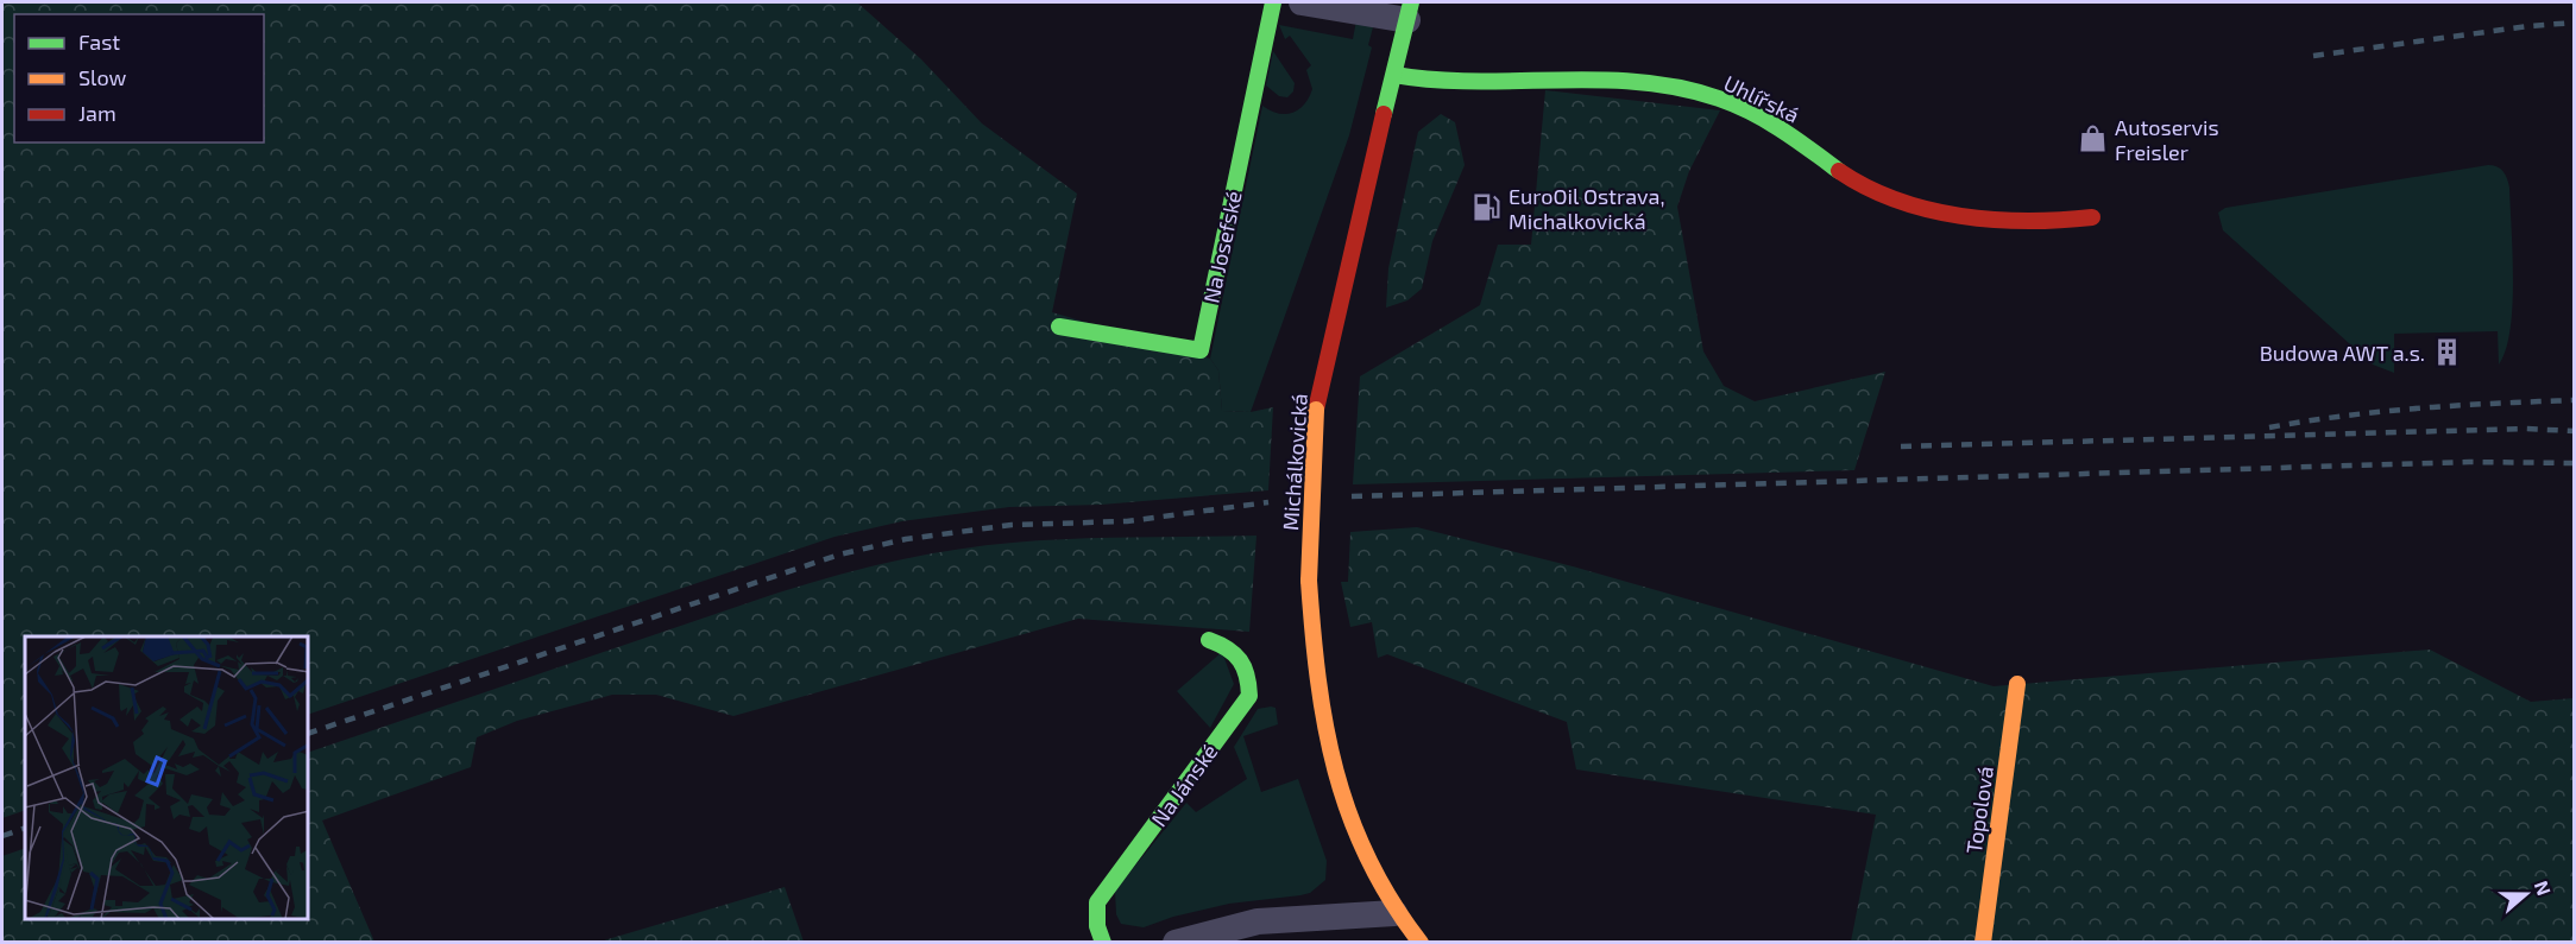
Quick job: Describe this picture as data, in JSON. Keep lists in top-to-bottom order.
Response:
{
  "streets": {
    "street": [
      "Uhlířská",
      "Na Josefské",
      "Michálkovická",
      "Na Jánské",
      "Topolová"
    ]
  },
  "crossings": [
    ["Uhlířská", "Michálkovická"]
  ],
  "places": {
    "shop": ["Autoservis Freisler"],
    "fuel station": ["EuroOil Ostrava, Michalkovická"],
    "building": ["Budowa AWT a.s."]
  },
  "legend": ["Fast", "Slow", "Jam"],
  "north": "right"
}
